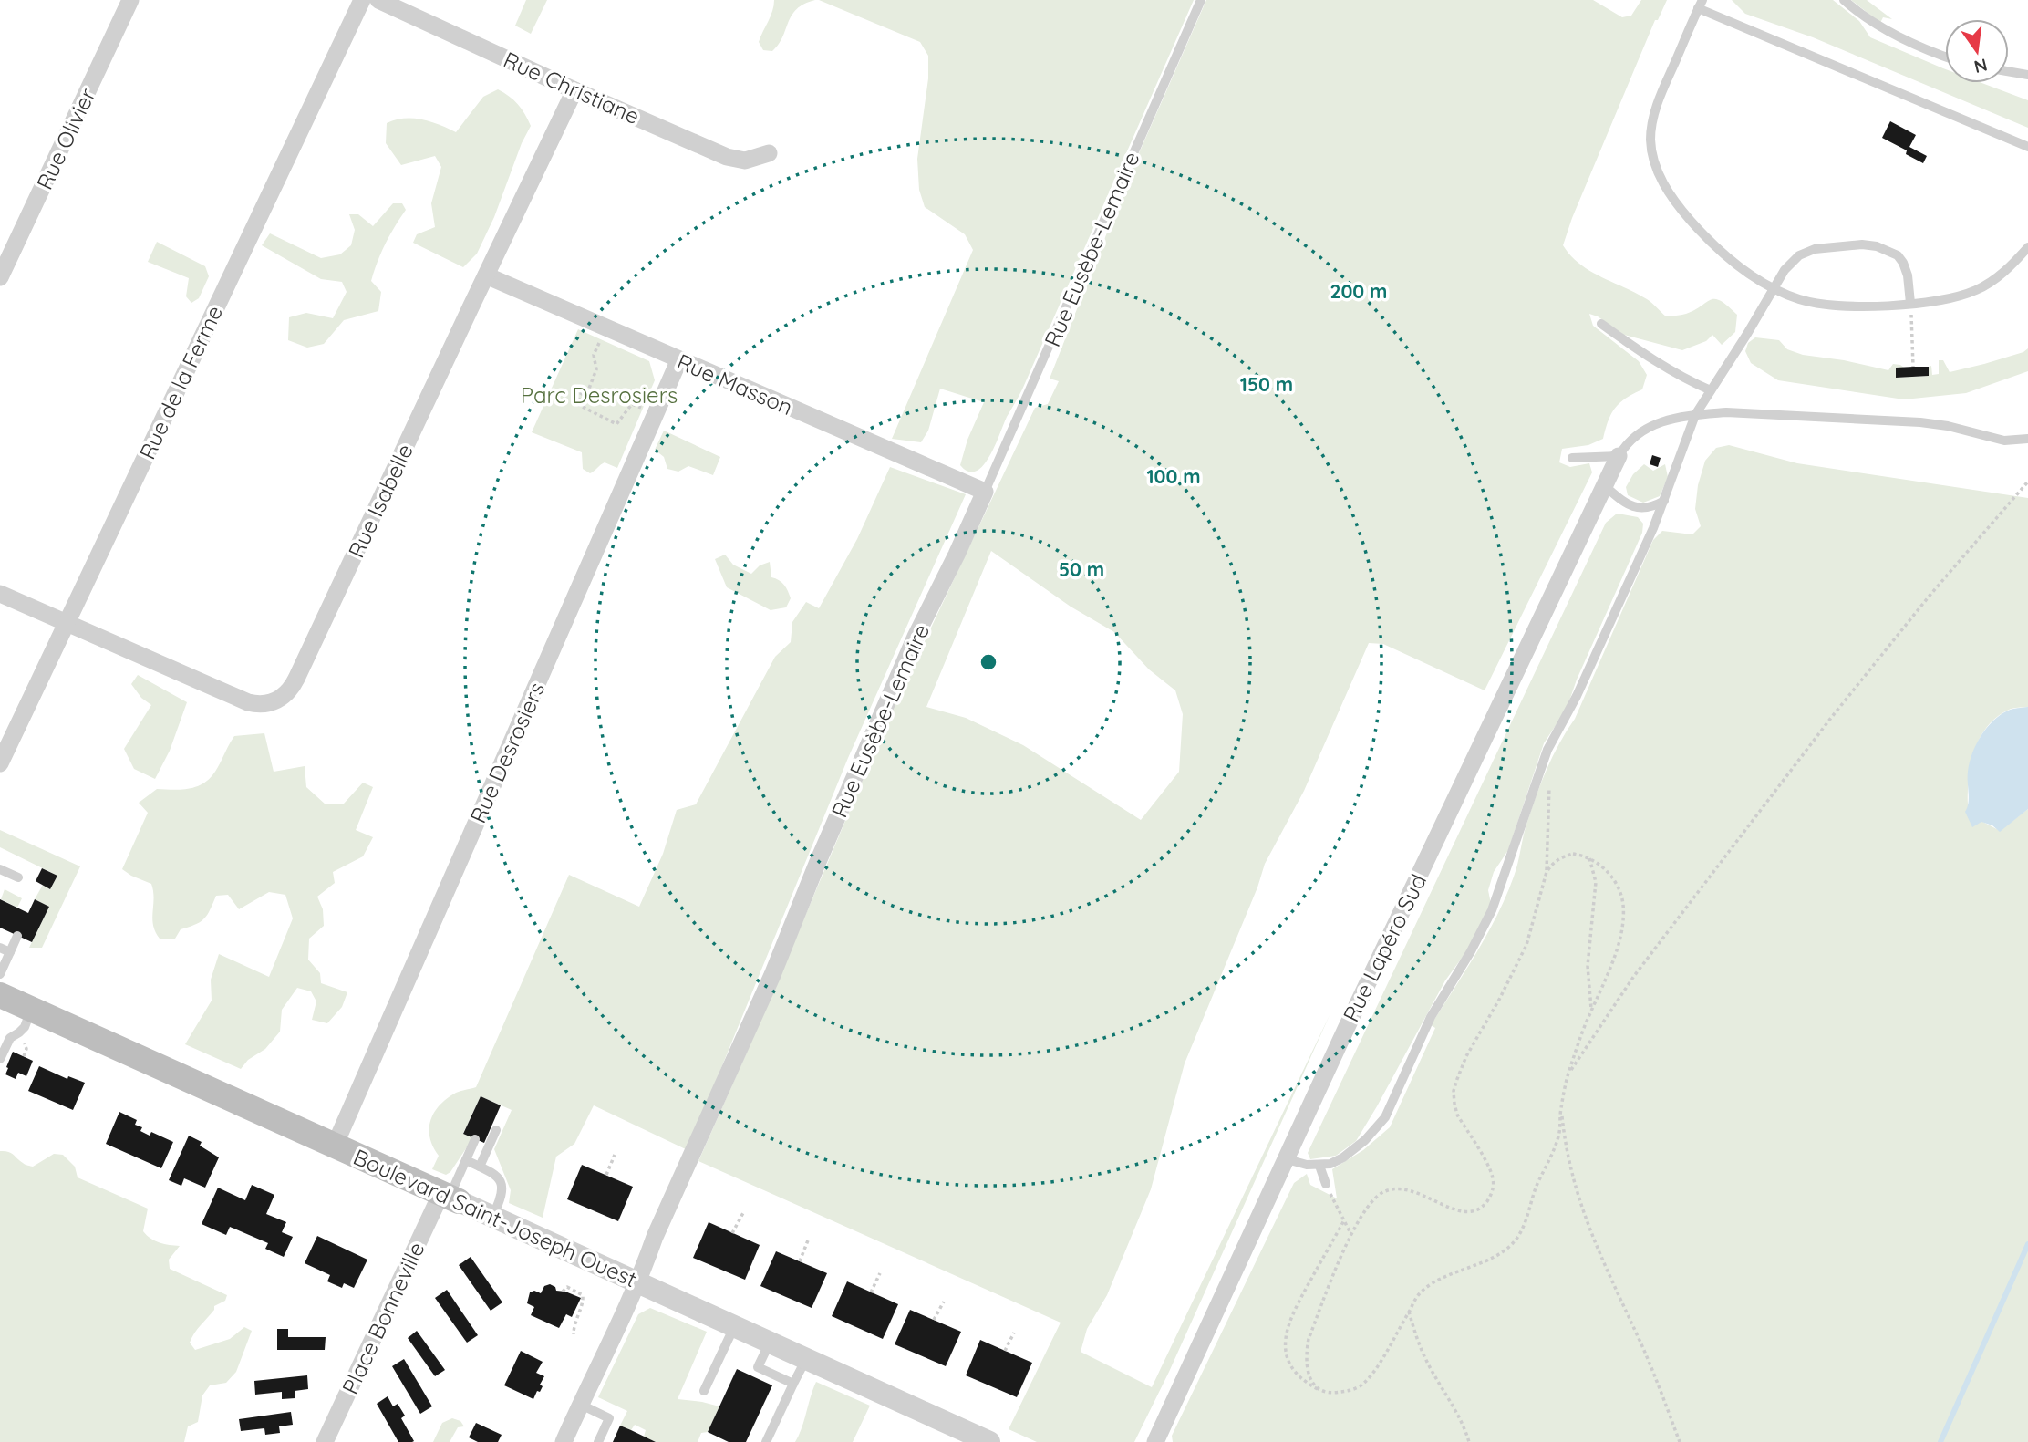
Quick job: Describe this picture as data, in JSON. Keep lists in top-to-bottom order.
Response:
{
  "streets": {
    "main road": ["Boulevard Saint-Joseph Ouest"],
    "street": [
      "Rue Christiane",
      "Rue Olivier",
      "Rue Eusèbe-Lemaire",
      "Rue de la Ferme",
      "Rue Masson",
      "Rue Isabelle",
      "Rue Desrosiers",
      "Rue Lapéro Sud",
      "Place Bonneville"
    ]
  },
  "crossings": [
    ["Rue Christiane", "Rue Isabelle"],
    ["Rue Eusèbe-Lemaire", "Rue Masson"],
    ["Rue Eusèbe-Lemaire", "Boulevard Saint-Joseph Ouest"],
    ["Rue de la Ferme", "Rue Isabelle"],
    ["Rue Masson", "Rue Isabelle"],
    ["Rue Masson", "Rue Desrosiers"],
    ["Rue Desrosiers", "Boulevard Saint-Joseph Ouest"],
    ["Boulevard Saint-Joseph Ouest", "Place Bonneville"]
  ],
  "parks": ["Parc Desrosiers"],
  "north": "bottom",
  "rings": [
    "200 m",
    "150 m",
    "100 m",
    "50 m"
  ]
}
